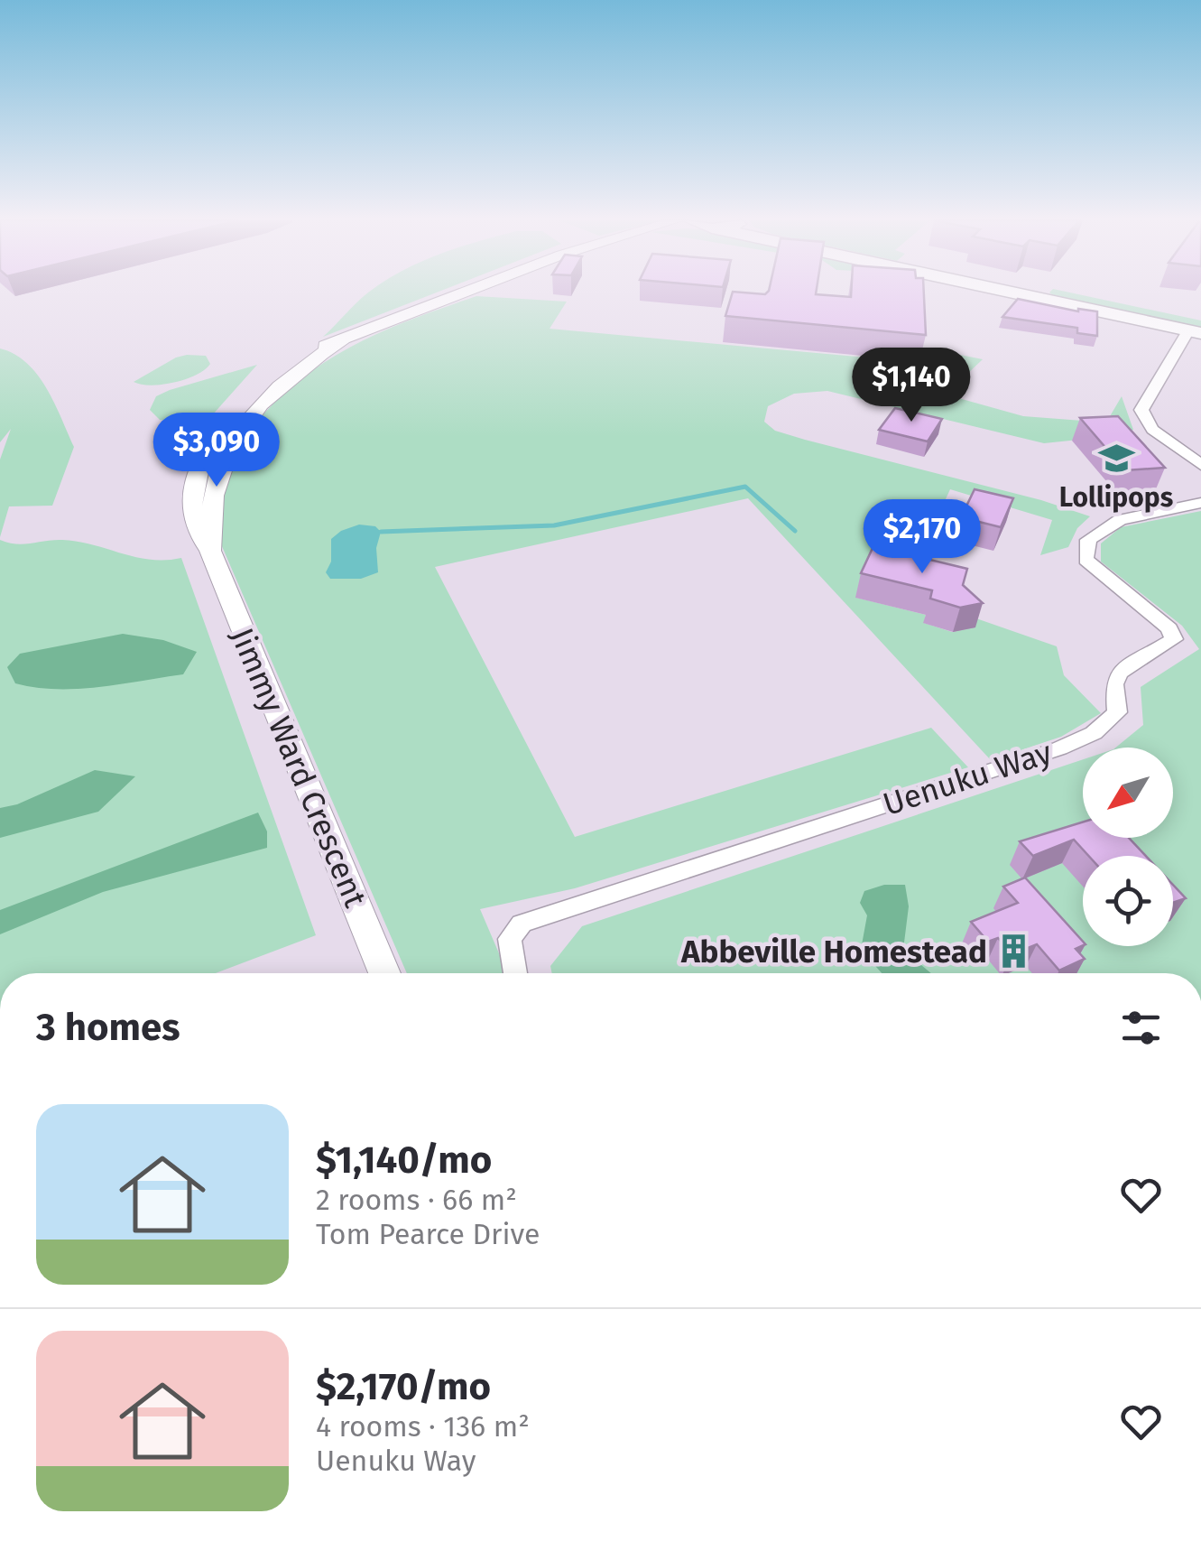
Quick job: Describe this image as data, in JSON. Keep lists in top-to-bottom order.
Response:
{
  "streets": {
    "street": ["Jimmy Ward Crescent", "Uenuku Way"]
  },
  "places": {
    "school or university": ["Lollipops"],
    "building": ["Abbeville Homestead"]
  },
  "north": "bottom left",
  "page": {
    "price": ["$1,140", "$3,090", "$2,170"],
    "heading": "3 homes",
    "list": [
      {
        "name": "$1,140/mo",
        "note": "2 rooms · 66 m² · Tom Pearce Drive"
      },
      {
        "name": "$2,170/mo",
        "note": "4 rooms · 136 m² · Uenuku Way"
      }
    ]
  }
}
